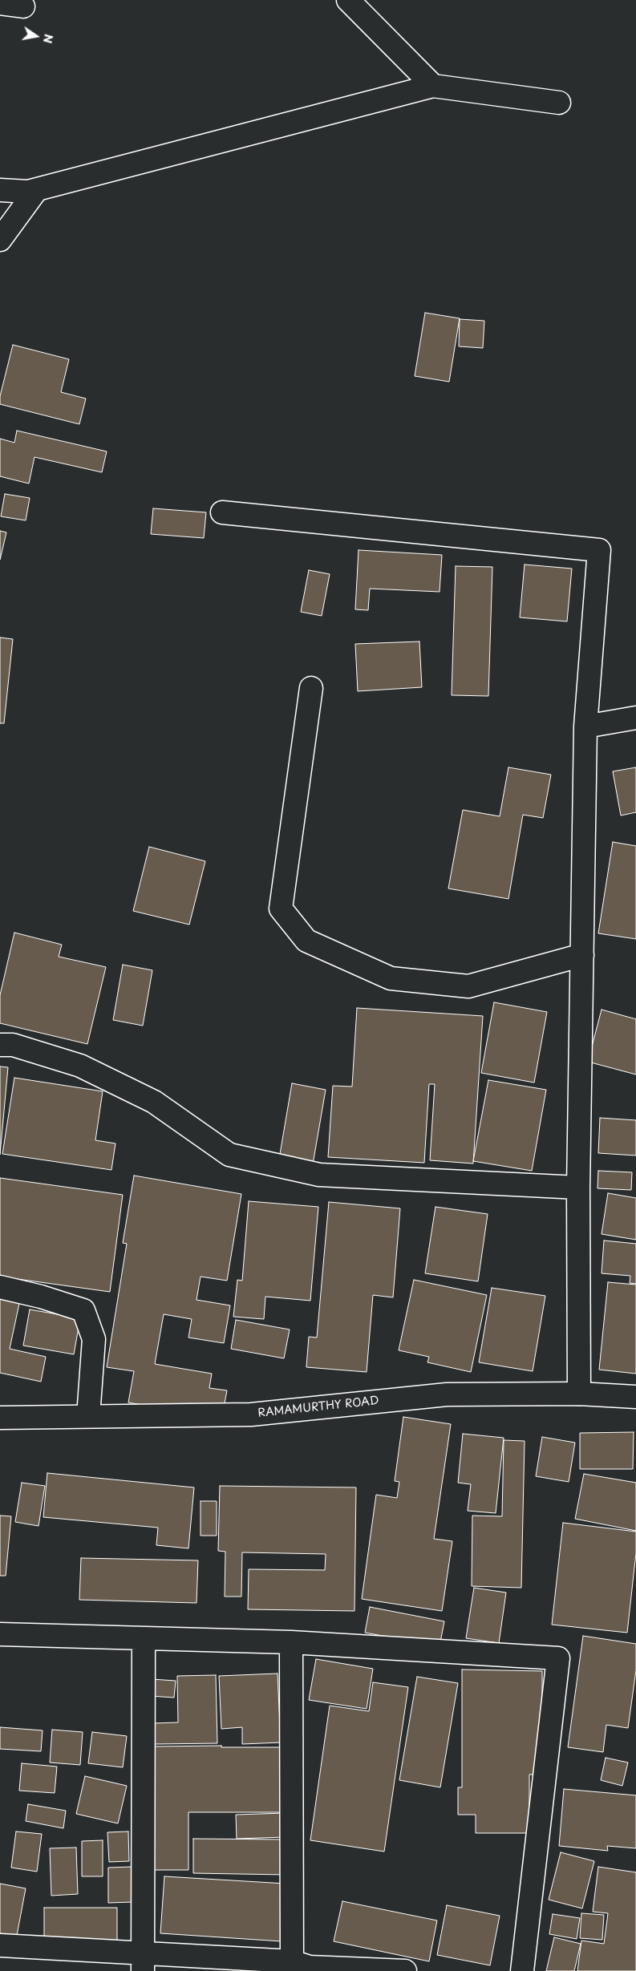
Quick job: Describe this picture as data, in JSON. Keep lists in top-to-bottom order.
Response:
{
  "streets": {
    "street": ["RAMAMURTHY ROAD"]
  },
  "north": "right"
}
